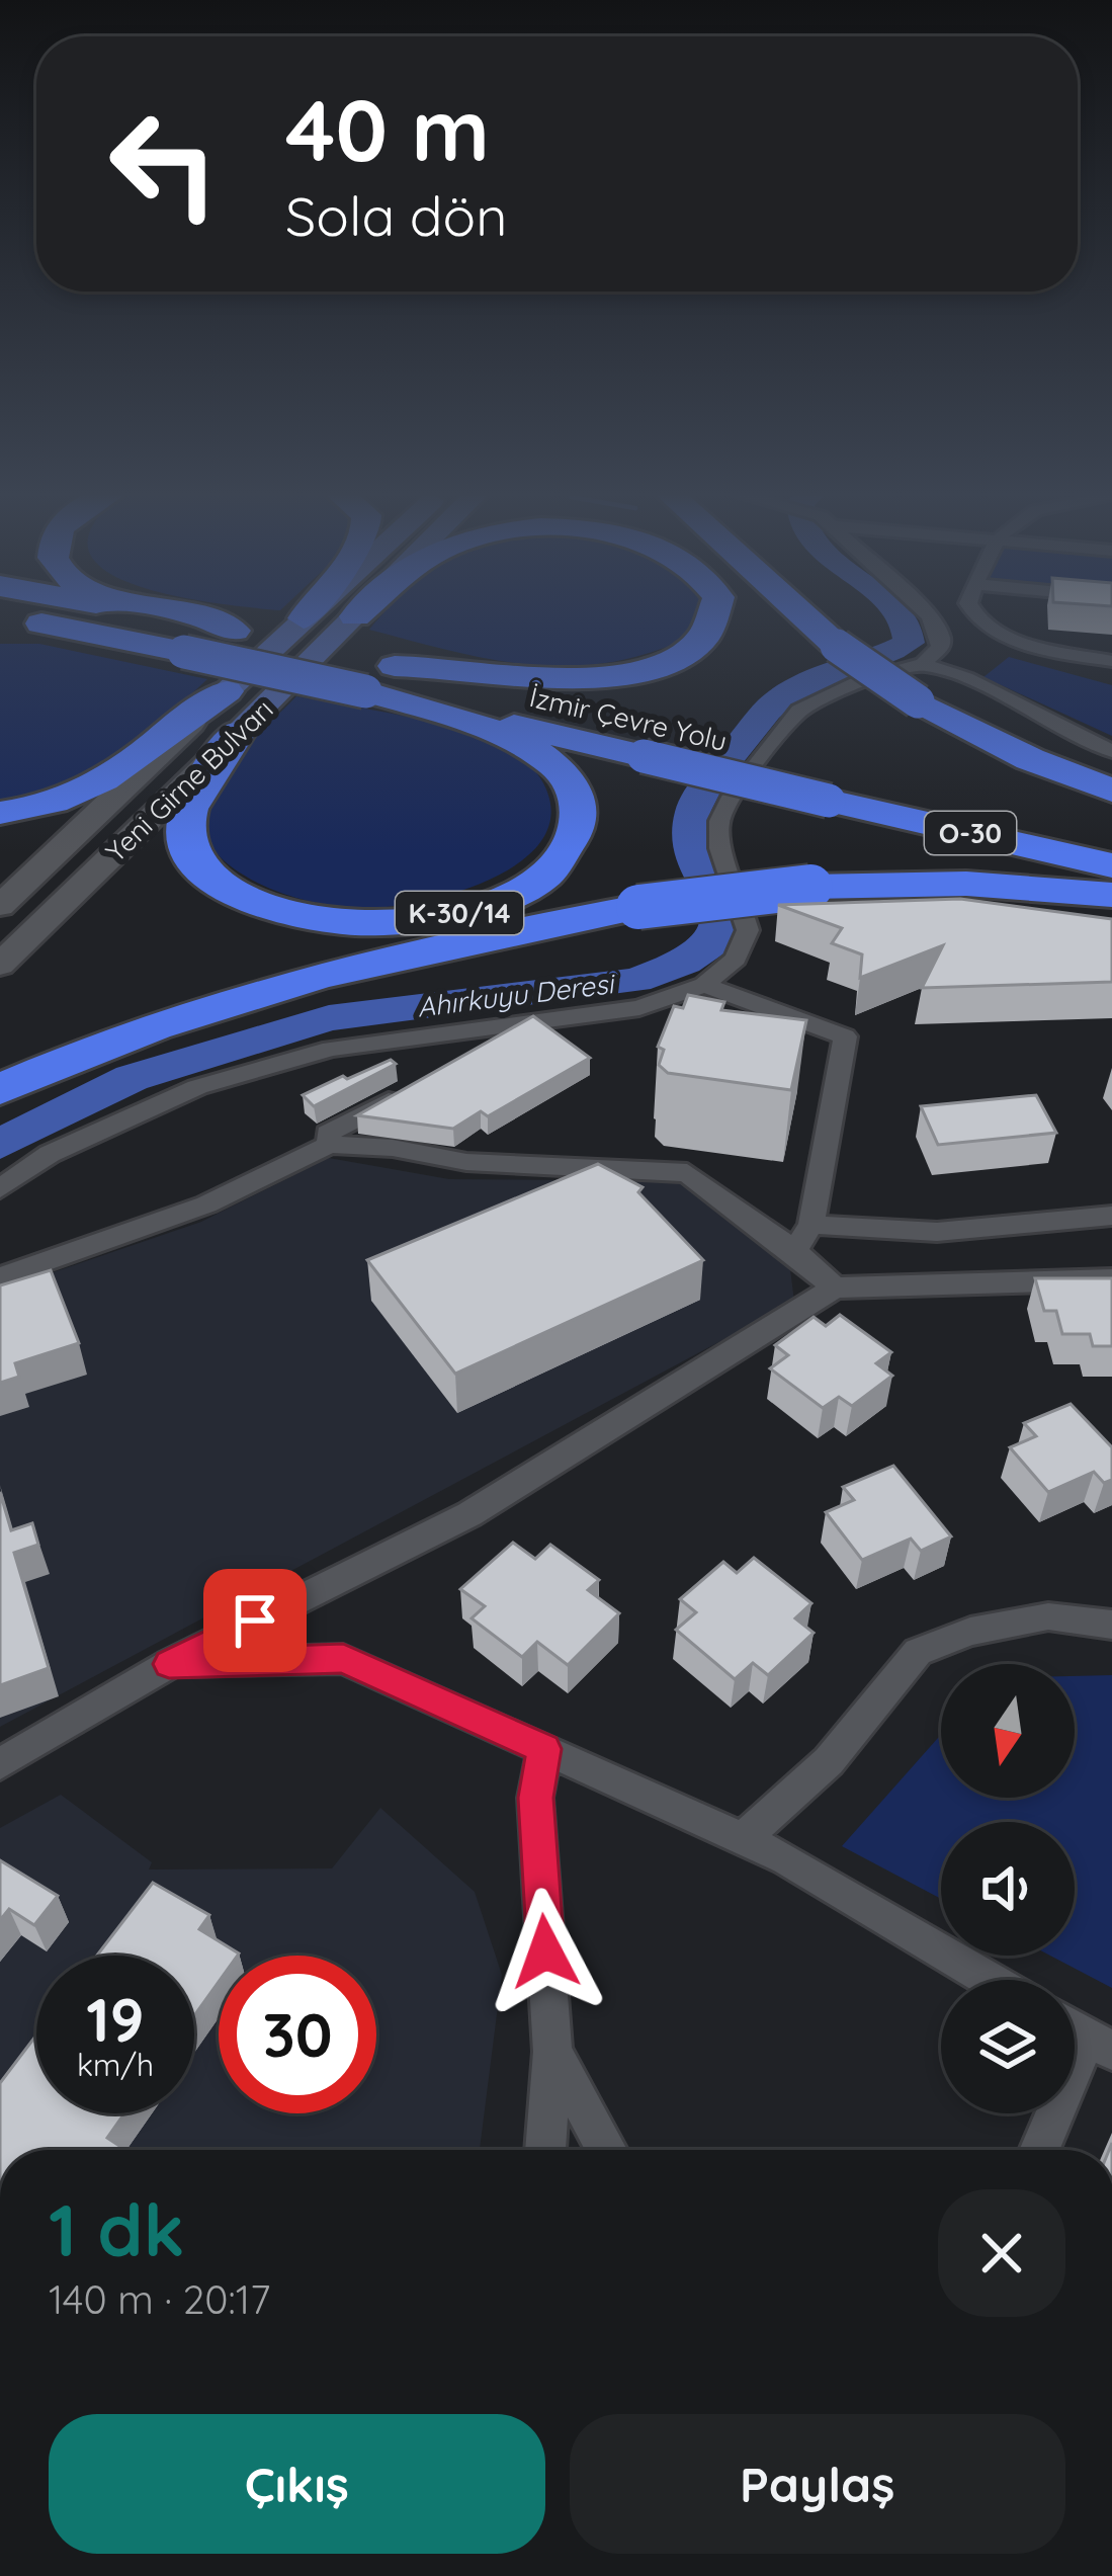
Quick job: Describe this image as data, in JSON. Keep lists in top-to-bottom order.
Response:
{
  "streets": {
    "highway": ["İzmir Çevre Yolu", "O-30", "K-30/14"],
    "main road": ["Yeni Girne Bulvarı"]
  },
  "crossings": [
    ["İzmir Çevre Yolu", "K-30/14"],
    ["Yeni Girne Bulvarı", "K-30/14"]
  ],
  "water": ["Ahırkuyu Deresi"],
  "north": "bottom",
  "page": {
    "turn": ["40 m", "Sola dön"],
    "speed": "19 km/h",
    "limit": "30",
    "heading": ["1 dk", "140 m · 20:17"],
    "buttons": ["Çıkış", "Paylaş"]
  }
}
